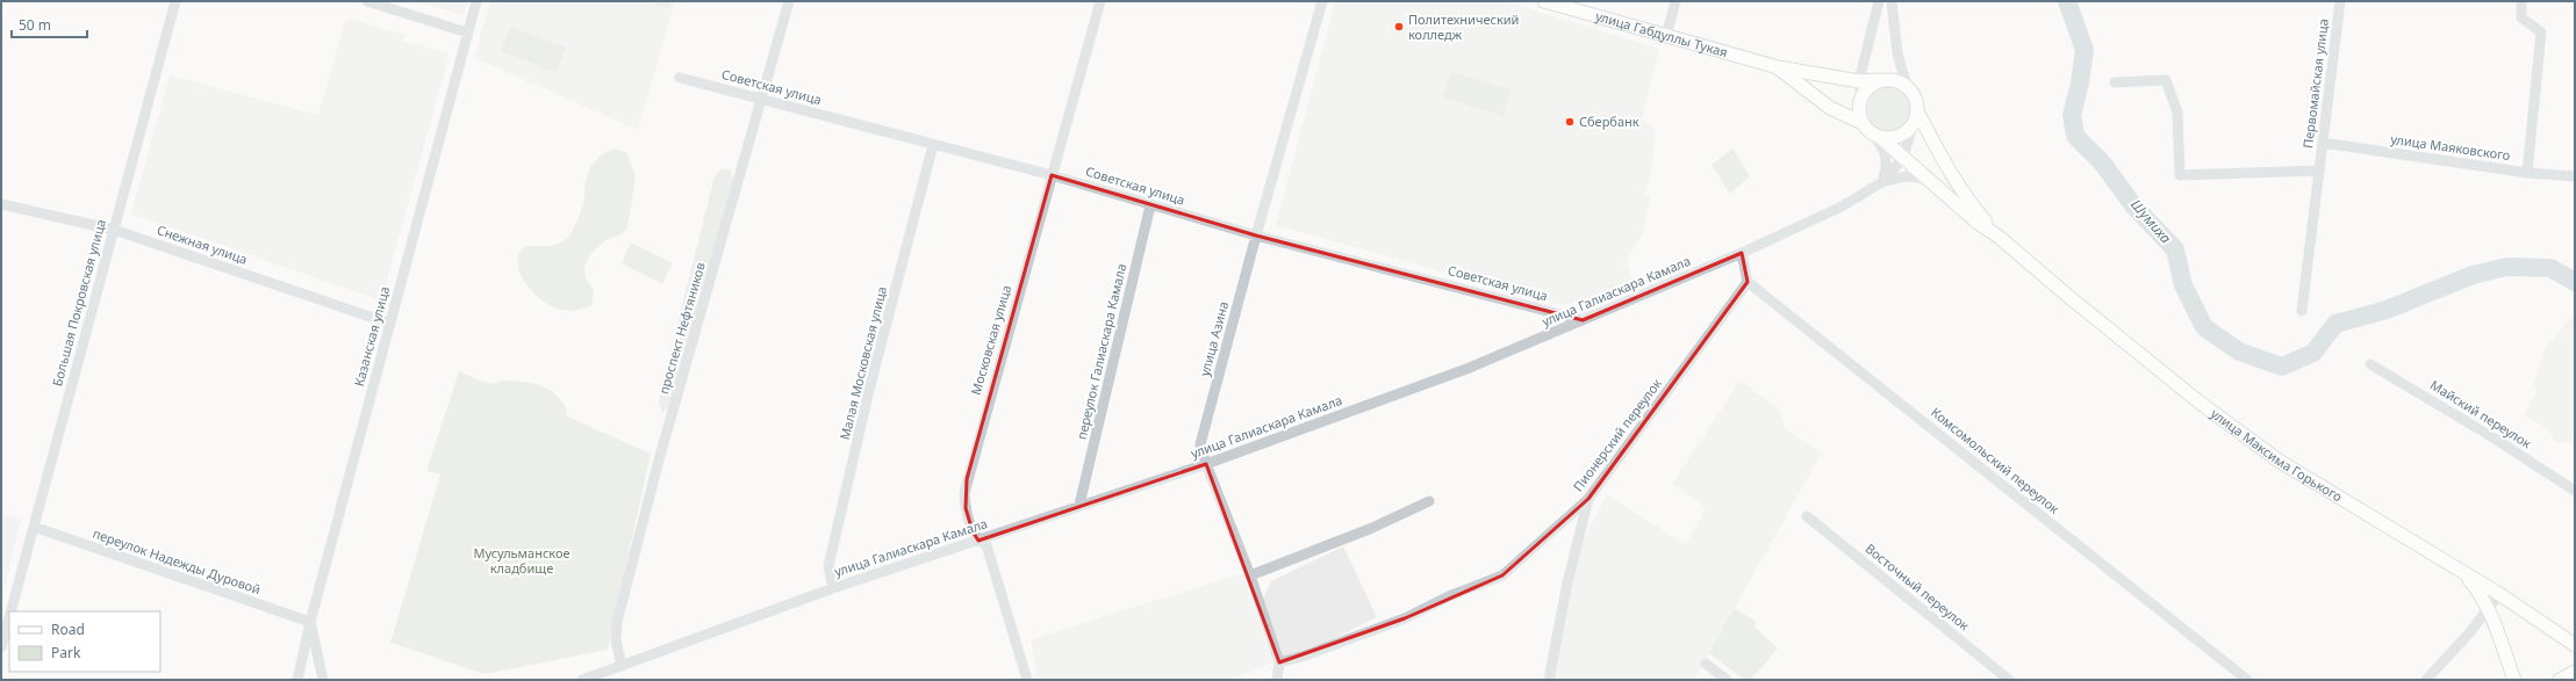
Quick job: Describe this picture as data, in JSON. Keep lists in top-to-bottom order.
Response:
{
  "streets": {
    "main road": ["улица Габдуллы Тукая", "улица Максима Горького"],
    "street": [
      "Первомайская улица",
      "Советская улица",
      "улица Маяковского",
      "Снежная улица",
      "улица Галиаскара Камала",
      "Большая Покровская улица",
      "проспект Нефтяников",
      "Казанская улица",
      "улица Азина",
      "Московская улица",
      "переулок Галиаскара Камала",
      "Малая Московская улица",
      "Майский переулок",
      "Пионерский переулок",
      "Комсомольский переулок",
      "переулок Надежды Дуровой",
      "Восточный переулок"
    ]
  },
  "crossings": [
    ["улица Габдуллы Тукая", "улица Галиаскара Камала"],
    ["улица Габдуллы Тукая", "улица Максима Горького"],
    ["Первомайская улица", "улица Маяковского"],
    ["Советская улица", "улица Галиаскара Камала"],
    ["Советская улица", "проспект Нефтяников"],
    ["Советская улица", "улица Азина"],
    ["Советская улица", "Московская улица"],
    ["Советская улица", "переулок Галиаскара Камала"],
    ["Советская улица", "Малая Московская улица"],
    ["Снежная улица", "Большая Покровская улица"],
    ["Снежная улица", "Казанская улица"],
    ["улица Галиаскара Камала", "проспект Нефтяников"],
    ["улица Галиаскара Камала", "улица Азина"],
    ["улица Галиаскара Камала", "Московская улица"],
    ["улица Галиаскара Камала", "переулок Галиаскара Камала"],
    ["улица Галиаскара Камала", "Малая Московская улица"],
    ["улица Галиаскара Камала", "улица Максима Горького"],
    ["Большая Покровская улица", "переулок Надежды Дуровой"],
    ["Казанская улица", "переулок Надежды Дуровой"],
    ["улица Азина", "Пионерский переулок"],
    ["Пионерский переулок", "Комсомольский переулок"]
  ],
  "water": ["Шумиха"],
  "parks": ["Мусульманское кладбище"],
  "places": ["Политехнический колледж", "Сбербанк"],
  "legend": ["Road", "Park"],
  "scale_bar": "50 m"
}
